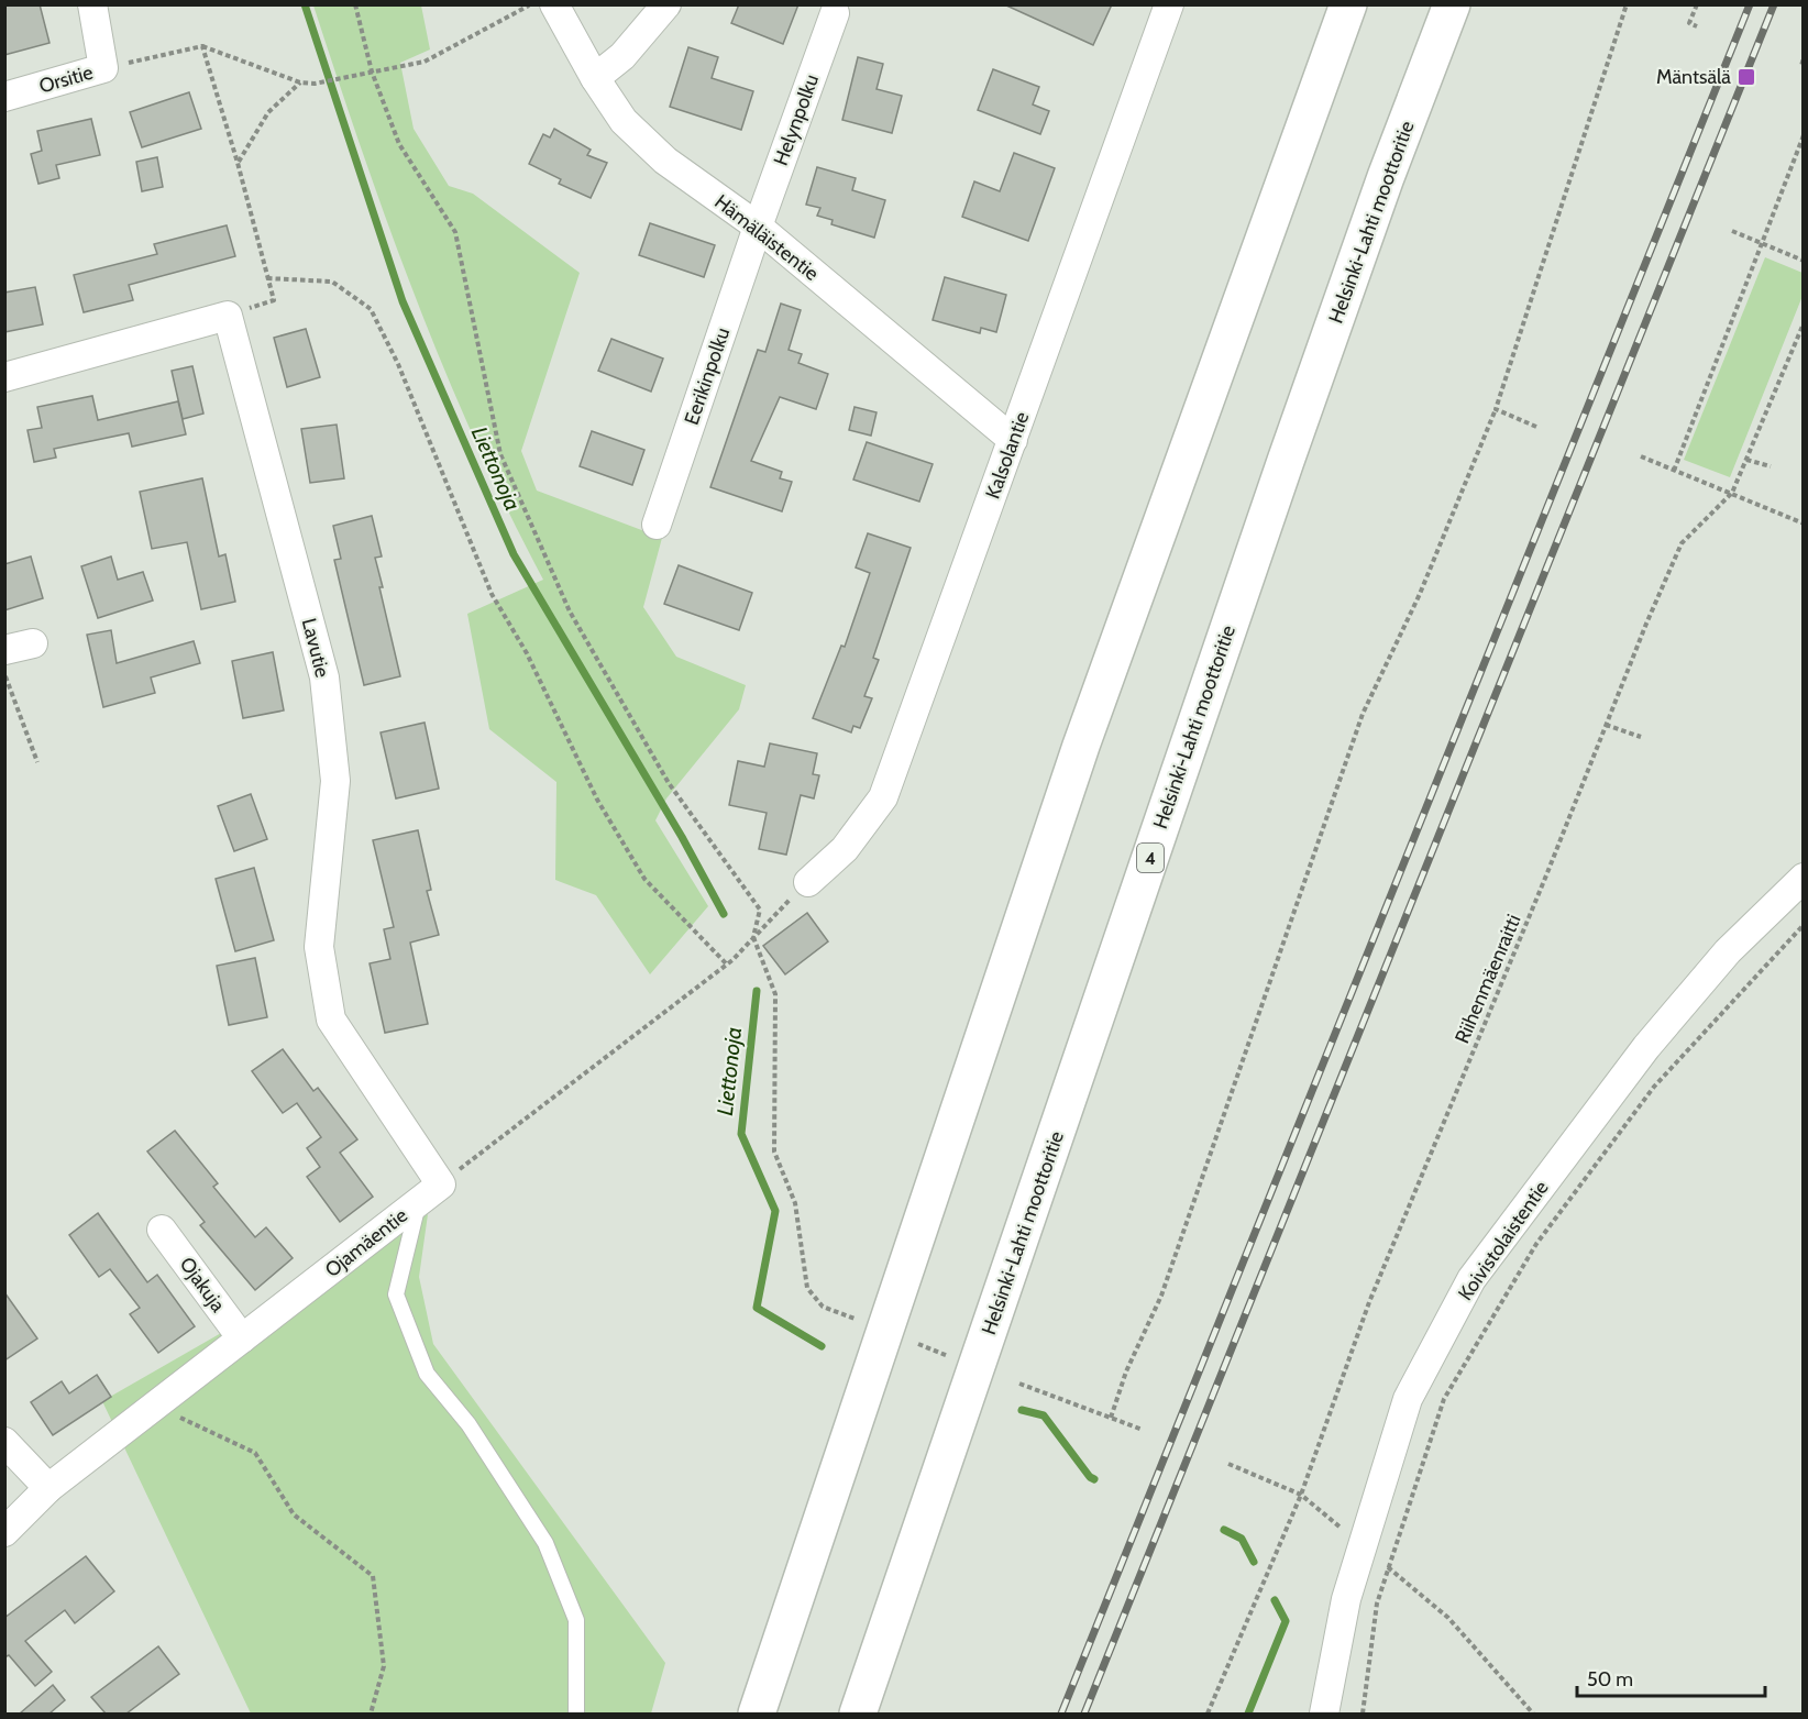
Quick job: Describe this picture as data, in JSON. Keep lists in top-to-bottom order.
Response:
{
  "streets": {
    "highway": ["Helsinki-Lahti moottoritie", "4"],
    "street": [
      "Orsitie",
      "Helynpolku",
      "Hämäläistentie",
      "Eerikinpolku",
      "Kalsolantie",
      "Lavutie",
      "Koivistolaistentie",
      "Ojamäentie",
      "Ojakuja"
    ],
    "path": ["Riihenmäenraitti"]
  },
  "crossings": [
    ["Helynpolku", "Hämäläistentie"],
    ["Helynpolku", "Eerikinpolku"],
    ["Hämäläistentie", "Eerikinpolku"],
    ["Hämäläistentie", "Kalsolantie"],
    ["Lavutie", "Ojamäentie"],
    ["Ojamäentie", "Ojakuja"]
  ],
  "water": ["Liettonoja"],
  "places": {
    "transit": ["Mäntsälä"]
  },
  "scale_bar": "50 m"
}
